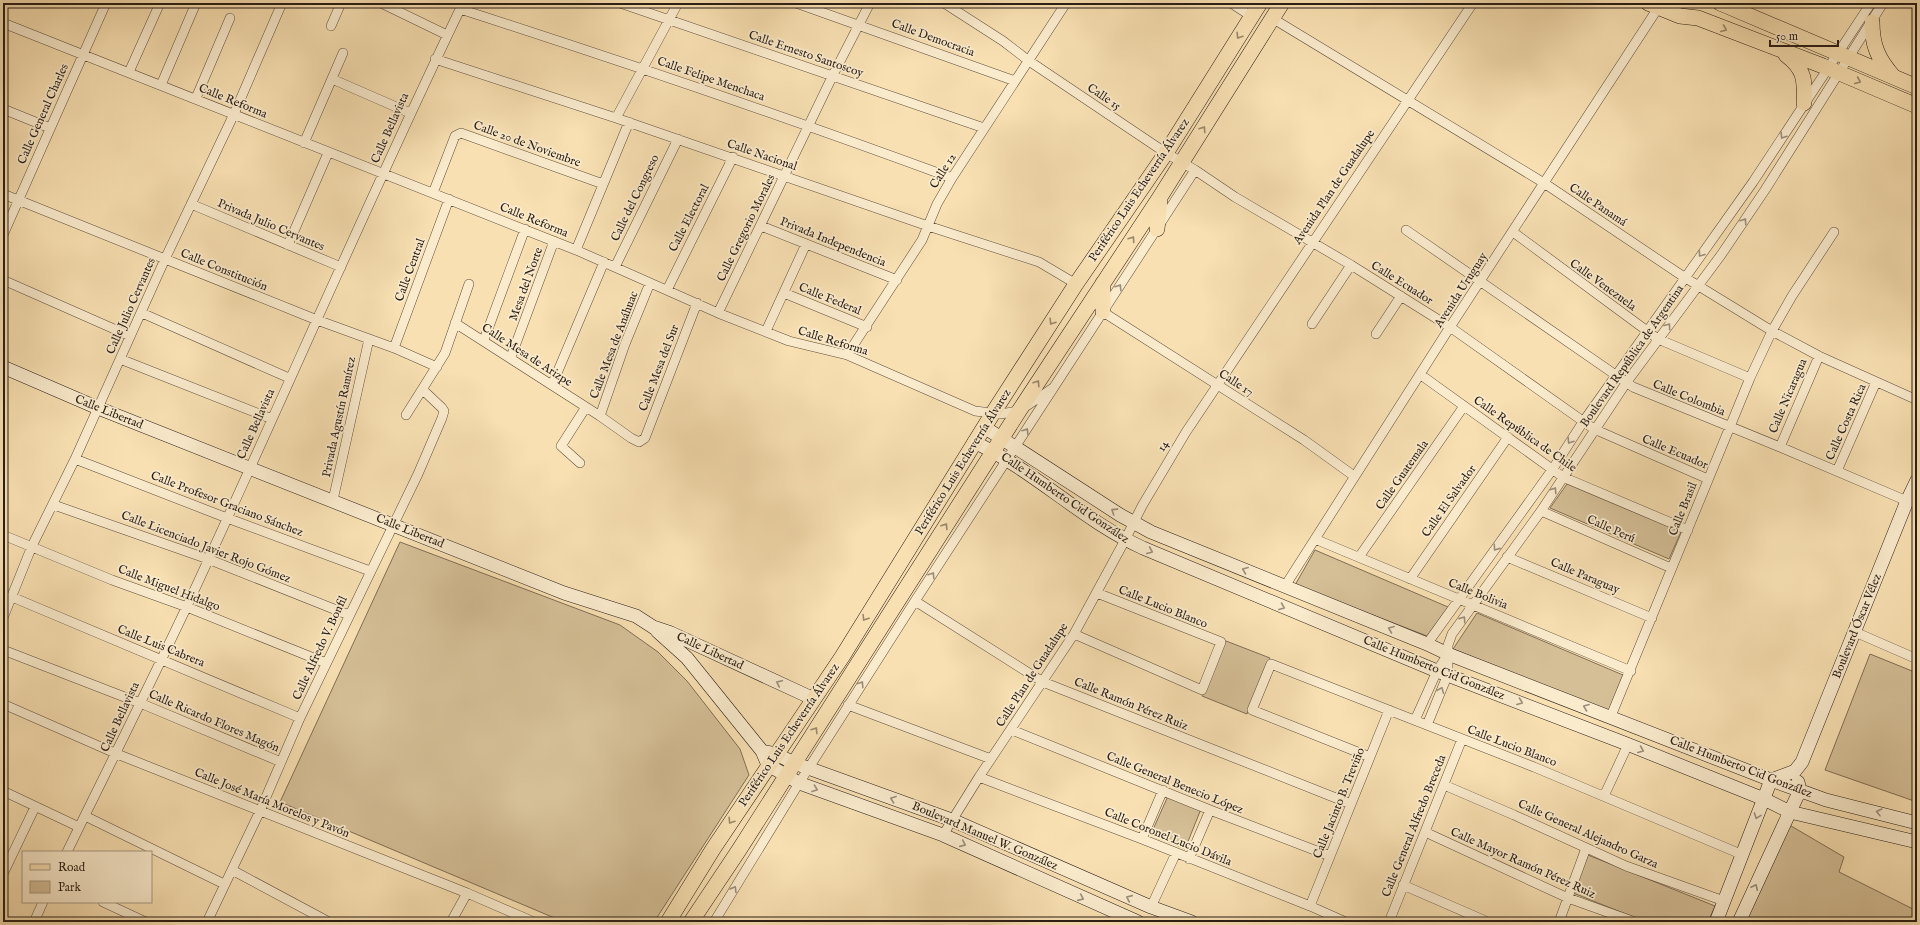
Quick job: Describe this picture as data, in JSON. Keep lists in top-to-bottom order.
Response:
{
  "streets": {
    "main road": ["Periférico Luis Echeverría Álvarez"],
    "street": [
      "Calle Democracia",
      "Calle Ernesto Santoscoy",
      "Calle Felipe Menchaca",
      "Calle 15",
      "Calle Reforma",
      "Calle General Charles",
      "Calle Bellavista",
      "Calle 20 de Noviembre",
      "Calle Nacional",
      "Calle 12",
      "Avenida Plan de Guadalupe",
      "Calle del Congreso",
      "Calle Panamá",
      "Calle Electoral",
      "Privada Julio Cervantes",
      "Calle Gregorio Morales",
      "Privada Independencia",
      "Calle Constitución",
      "Calle Central",
      "Calle Ecuador",
      "Mesa del Norte",
      "Calle Venezuela",
      "Avenida Uruguay",
      "Calle Federal",
      "Calle Julio Cervantes",
      "Calle Mesa de Anáhuac",
      "Calle Mesa de Arizpe",
      "Boulevard República de Argentina",
      "Calle Mesa del Sur",
      "Calle 17",
      "Calle Nicaragua",
      "Calle Colombia",
      "Calle Libertad",
      "Privada Agustín Ramírez",
      "Calle Costa Rica",
      "Calle República de Chile",
      "14",
      "Calle Guatemala",
      "Calle Humberto Cid González",
      "Calle El Salvador",
      "Calle Profesor Graciano Sánchez",
      "Calle Brasil",
      "Calle Perú",
      "Calle Licenciado Javier Rojo Gómez",
      "Calle Paraguay",
      "Calle Miguel Hidalgo",
      "Calle Bolivia",
      "Calle Lucio Blanco",
      "Boulevard Óscar Vélez",
      "Calle Luis Cabrera",
      "Calle Alfredo V. Bonfil",
      "Calle Plan de Guadalupe",
      "Calle Ramón Pérez Ruiz",
      "Calle Ricardo Flores Magón",
      "Calle General Benecio López",
      "Calle José María Morelos y Pavón",
      "Calle Jacinto B. Treviño",
      "Calle General Alfredo Breceda",
      "Calle General Alejandro Garza",
      "Boulevard Manuel W. González",
      "Calle Coronel Lucio Dávila",
      "Calle Mayor Ramón Pérez Ruiz"
    ]
  },
  "crossings": [
    ["Calle Democracia", "Calle 12"],
    ["Calle Democracia", "Calle Gregorio Morales"],
    ["Calle Ernesto Santoscoy", "Calle 12"],
    ["Calle Ernesto Santoscoy", "Calle Gregorio Morales"],
    ["Calle Felipe Menchaca", "Calle Bellavista"],
    ["Calle Felipe Menchaca", "Calle 12"],
    ["Calle Felipe Menchaca", "Calle Gregorio Morales"],
    ["Calle 15", "Calle 12"],
    ["Calle 15", "Periférico Luis Echeverría Álvarez"],
    ["Calle 15", "Calle Ecuador"],
    ["Calle Reforma", "Calle General Charles"],
    ["Calle Reforma", "Calle Bellavista"],
    ["Calle Reforma", "Calle 20 de Noviembre"],
    ["Calle Reforma", "Calle 12"],
    ["Calle Reforma", "Periférico Luis Echeverría Álvarez"],
    ["Calle Reforma", "Calle del Congreso"],
    ["Calle Reforma", "Calle Electoral"],
    ["Calle Reforma", "Calle Gregorio Morales"],
    ["Calle Reforma", "Calle Central"],
    ["Calle Reforma", "Mesa del Norte"],
    ["Calle Reforma", "Calle Julio Cervantes"],
    ["Calle Reforma", "Calle Mesa de Anáhuac"],
    ["Calle Reforma", "Calle Mesa del Sur"],
    ["Calle General Charles", "Calle Constitución"],
    ["Calle Bellavista", "Calle Nacional"],
    ["Calle Bellavista", "Privada Julio Cervantes"],
    ["Calle Bellavista", "Calle Constitución"],
    ["Calle Bellavista", "Calle Libertad"],
    ["Calle Bellavista", "Calle Profesor Graciano Sánchez"],
    ["Calle Bellavista", "Calle Licenciado Javier Rojo Gómez"],
    ["Calle Bellavista", "Calle Miguel Hidalgo"],
    ["Calle Bellavista", "Calle Luis Cabrera"],
    ["Calle Bellavista", "Calle Ricardo Flores Magón"],
    ["Calle Bellavista", "Calle José María Morelos y Pavón"],
    ["Calle Nacional", "Calle 12"],
    ["Calle Nacional", "Periférico Luis Echeverría Álvarez"],
    ["Calle Nacional", "Calle del Congreso"],
    ["Calle Nacional", "Calle Electoral"],
    ["Calle Nacional", "Calle Gregorio Morales"],
    ["Calle 12", "Privada Independencia"],
    ["Calle 12", "Calle Federal"],
    ["Avenida Plan de Guadalupe", "Calle Panamá"],
    ["Avenida Plan de Guadalupe", "Calle Ecuador"],
    ["Avenida Plan de Guadalupe", "Calle 17"],
    ["Avenida Plan de Guadalupe", "14"],
    ["Periférico Luis Echeverría Álvarez", "Calle Panamá"],
    ["Periférico Luis Echeverría Álvarez", "Calle Ecuador"],
    ["Periférico Luis Echeverría Álvarez", "Calle Libertad"],
    ["Periférico Luis Echeverría Álvarez", "Calle Humberto Cid González"],
    ["Periférico Luis Echeverría Álvarez", "Boulevard Manuel W. González"],
    ["Calle Panamá", "Avenida Uruguay"],
    ["Calle Panamá", "Boulevard República de Argentina"],
    ["Calle Panamá", "Calle Nicaragua"],
    ["Calle Panamá", "Calle Costa Rica"],
    ["Calle Panamá", "Calle Brasil"],
    ["Privada Julio Cervantes", "Calle Julio Cervantes"],
    ["Calle Gregorio Morales", "Privada Independencia"],
    ["Calle Constitución", "Calle Central"],
    ["Calle Constitución", "Calle Julio Cervantes"],
    ["Calle Constitución", "Privada Agustín Ramírez"],
    ["Calle Ecuador", "Avenida Uruguay"],
    ["Calle Ecuador", "Boulevard República de Argentina"],
    ["Calle Ecuador", "Calle Brasil"],
    ["Mesa del Norte", "Calle Mesa de Arizpe"],
    ["Calle Venezuela", "Avenida Uruguay"],
    ["Calle Venezuela", "Boulevard República de Argentina"],
    ["Calle Venezuela", "Calle Brasil"],
    ["Avenida Uruguay", "Calle 17"],
    ["Avenida Uruguay", "Calle Colombia"],
    ["Avenida Uruguay", "Calle República de Chile"],
    ["Avenida Uruguay", "Calle Humberto Cid González"],
    ["Avenida Uruguay", "Calle Bolivia"],
    ["Calle Julio Cervantes", "Calle Libertad"],
    ["Calle Julio Cervantes", "Calle Profesor Graciano Sánchez"],
    ["Calle Julio Cervantes", "Calle Licenciado Javier Rojo Gómez"],
    ["Calle Julio Cervantes", "Calle Miguel Hidalgo"],
    ["Calle Julio Cervantes", "Calle Luis Cabrera"],
    ["Calle Mesa de Anáhuac", "Calle Mesa de Arizpe"],
    ["Calle Mesa de Arizpe", "Calle Mesa del Sur"],
    ["Boulevard República de Argentina", "Calle Colombia"],
    ["Boulevard República de Argentina", "Calle República de Chile"],
    ["Boulevard República de Argentina", "Calle Humberto Cid González"],
    ["Boulevard República de Argentina", "Calle Perú"],
    ["Boulevard República de Argentina", "Calle Paraguay"],
    ["Boulevard República de Argentina", "Calle Bolivia"],
    ["Calle 17", "14"],
    ["Calle Nicaragua", "Calle Colombia"],
    ["Calle Colombia", "Calle Costa Rica"],
    ["Calle Colombia", "Calle Brasil"],
    ["Calle Colombia", "Boulevard Óscar Vélez"],
    ["Calle Libertad", "Privada Agustín Ramírez"],
    ["Calle Libertad", "Calle Alfredo V. Bonfil"],
    ["Calle República de Chile", "Calle Guatemala"],
    ["Calle República de Chile", "Calle El Salvador"],
    ["Calle República de Chile", "Calle Brasil"],
    ["14", "Calle Humberto Cid González"],
    ["14", "Calle Plan de Guadalupe"],
    ["Calle Guatemala", "Calle Bolivia"],
    ["Calle Humberto Cid González", "Calle Brasil"],
    ["Calle Humberto Cid González", "Calle Plan de Guadalupe"],
    ["Calle El Salvador", "Calle Bolivia"],
    ["Calle Profesor Graciano Sánchez", "Calle Alfredo V. Bonfil"],
    ["Calle Brasil", "Calle Perú"],
    ["Calle Brasil", "Calle Paraguay"],
    ["Calle Brasil", "Calle Bolivia"],
    ["Calle Licenciado Javier Rojo Gómez", "Calle Alfredo V. Bonfil"],
    ["Calle Miguel Hidalgo", "Calle Alfredo V. Bonfil"],
    ["Calle Lucio Blanco", "Calle Plan de Guadalupe"],
    ["Calle Lucio Blanco", "Calle Jacinto B. Treviño"],
    ["Calle Lucio Blanco", "Calle General Alfredo Breceda"],
    ["Calle Luis Cabrera", "Calle Alfredo V. Bonfil"],
    ["Calle Alfredo V. Bonfil", "Calle Ricardo Flores Magón"],
    ["Calle Alfredo V. Bonfil", "Calle José María Morelos y Pavón"],
    ["Calle Plan de Guadalupe", "Calle Ramón Pérez Ruiz"],
    ["Calle Plan de Guadalupe", "Calle General Benecio López"],
    ["Calle Plan de Guadalupe", "Boulevard Manuel W. González"],
    ["Calle Plan de Guadalupe", "Calle Coronel Lucio Dávila"],
    ["Calle Ramón Pérez Ruiz", "Calle Jacinto B. Treviño"],
    ["Calle General Benecio López", "Calle Jacinto B. Treviño"],
    ["Calle Jacinto B. Treviño", "Calle Coronel Lucio Dávila"],
    ["Calle General Alfredo Breceda", "Calle General Alejandro Garza"],
    ["Calle General Alfredo Breceda", "Calle Mayor Ramón Pérez Ruiz"]
  ],
  "legend": ["Road", "Park"],
  "scale_bar": "50 m"
}
